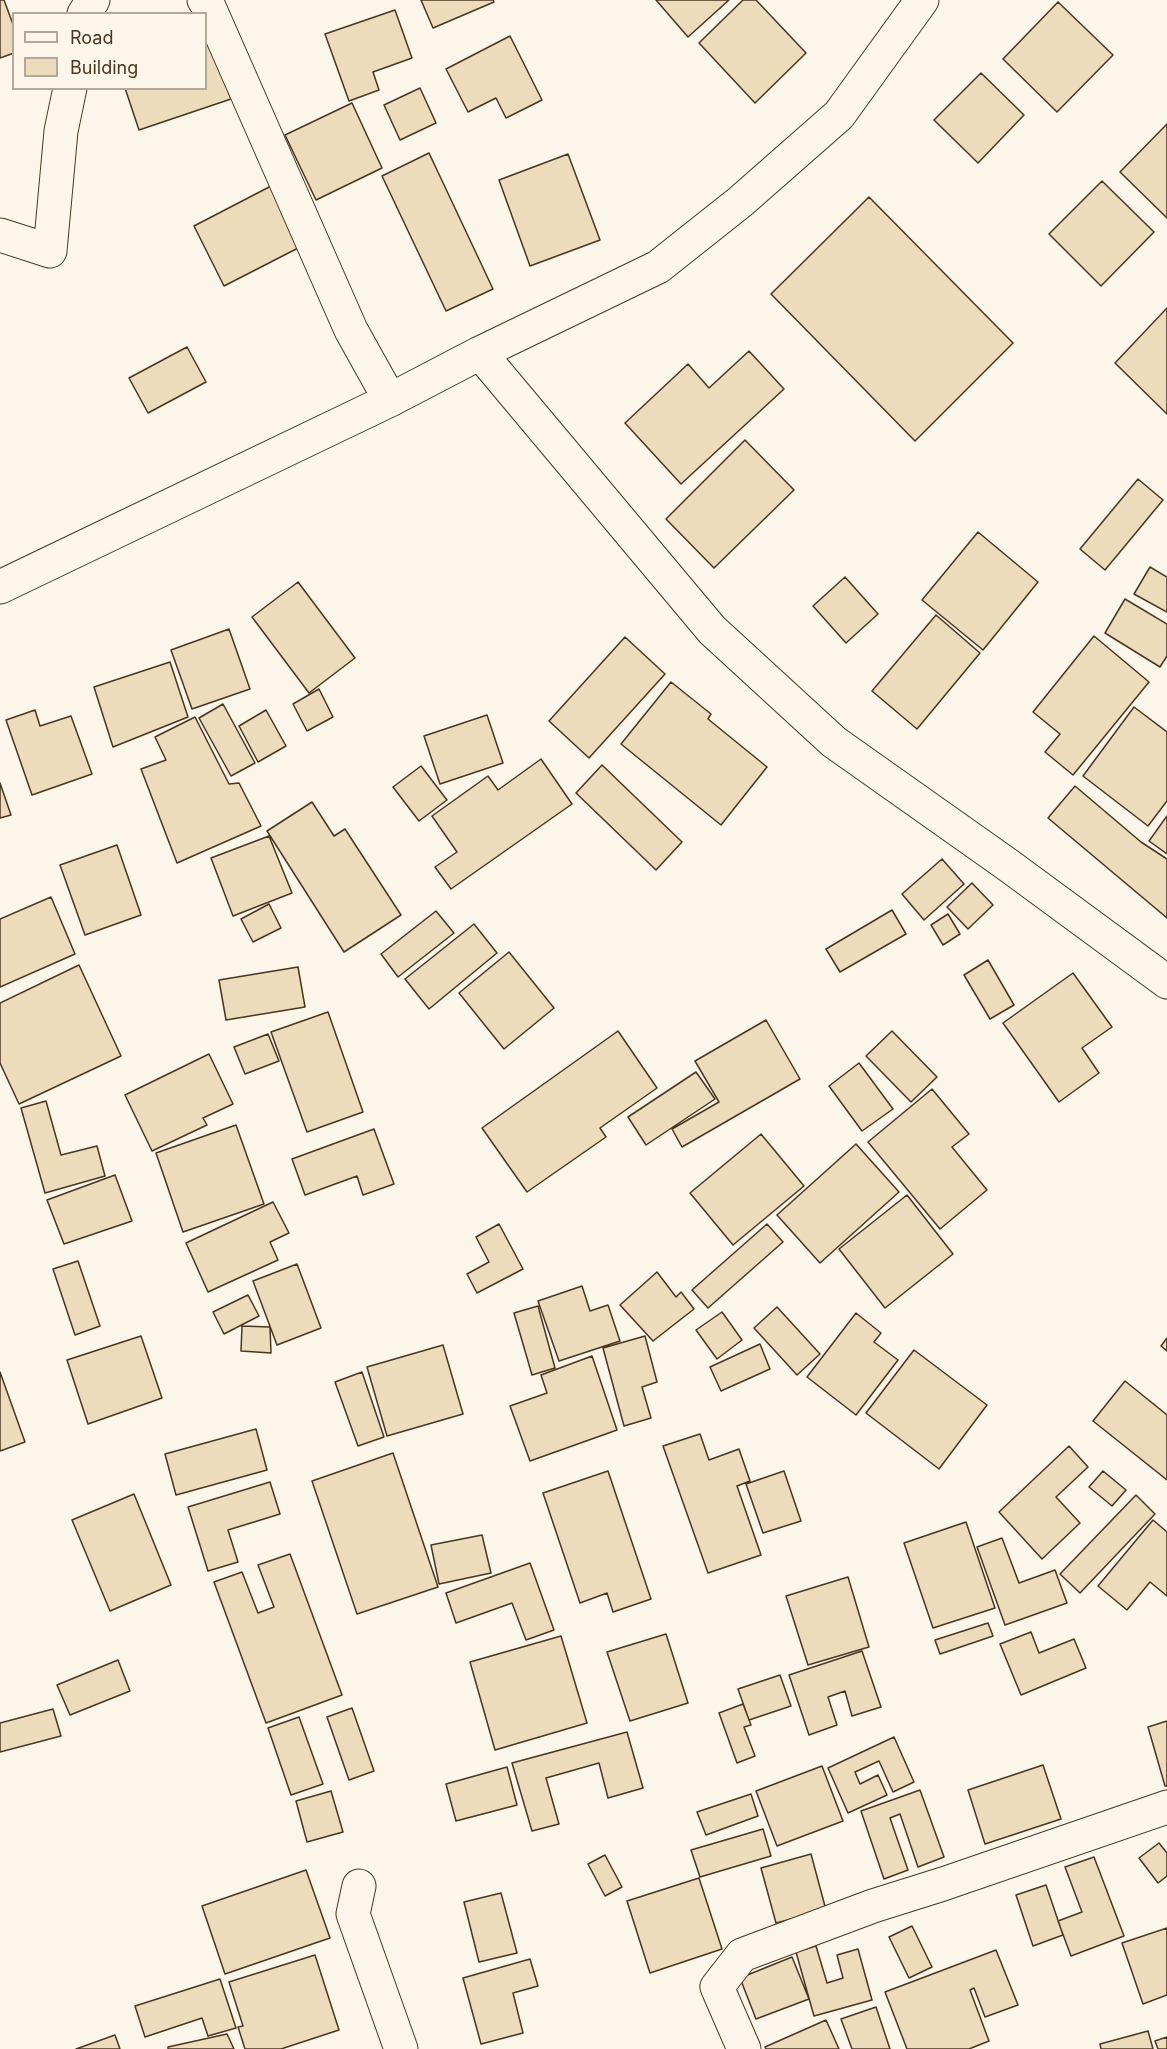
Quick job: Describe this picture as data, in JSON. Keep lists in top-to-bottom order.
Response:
{
  "legend": ["Road", "Building"]
}
